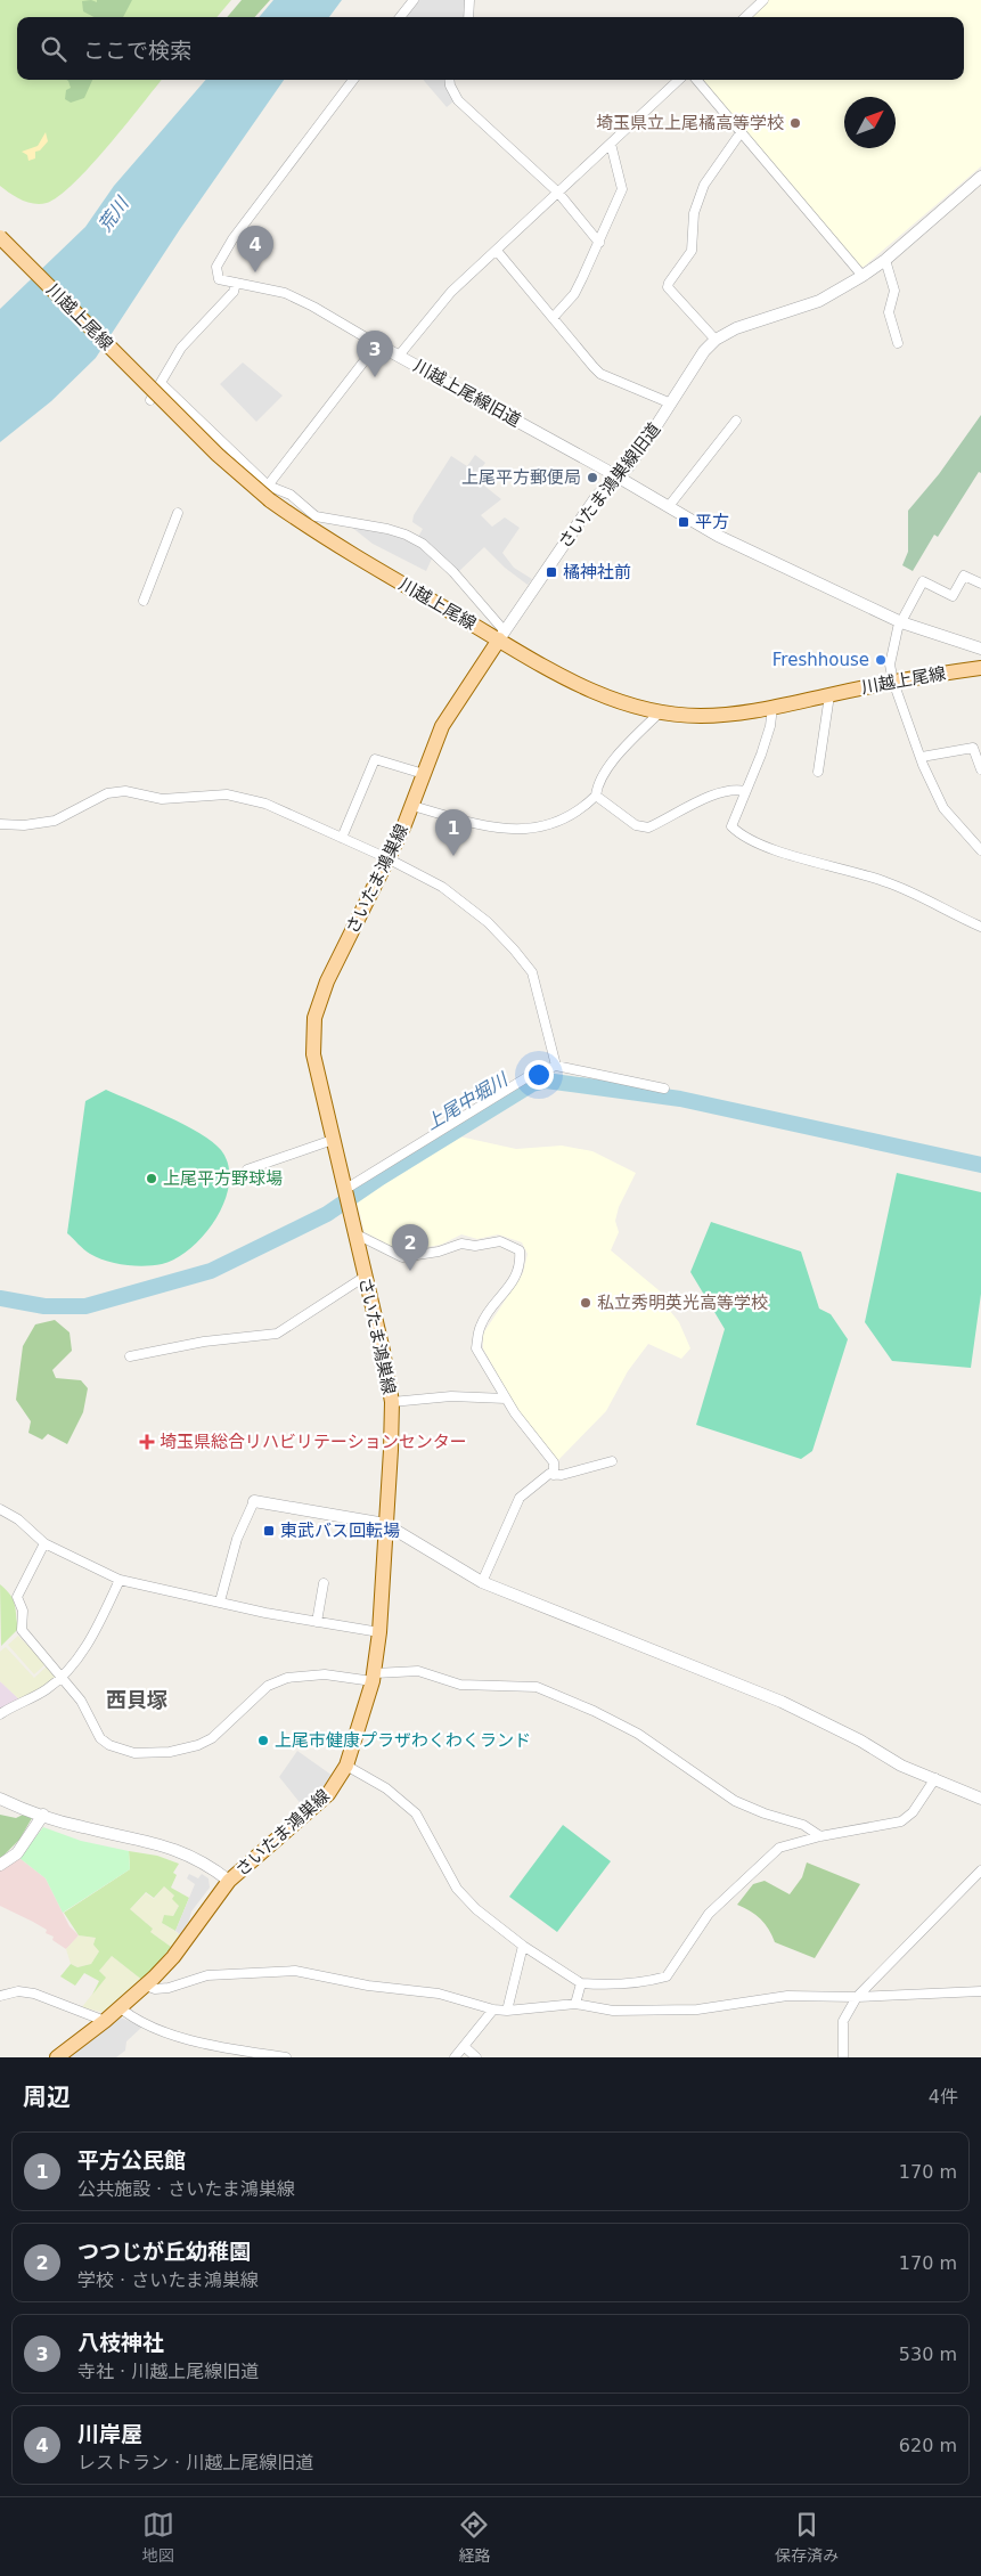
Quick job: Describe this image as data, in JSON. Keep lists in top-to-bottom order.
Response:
{
  "streets": {
    "main road": ["川越上尾線", "さいたま鴻巣線"],
    "street": ["川越上尾線旧道", "さいたま鴻巣線旧道"]
  },
  "crossings": [
    ["川越上尾線", "さいたま鴻巣線旧道"],
    ["川越上尾線", "さいたま鴻巣線"],
    ["川越上尾線旧道", "さいたま鴻巣線旧道"],
    ["さいたま鴻巣線旧道", "さいたま鴻巣線"]
  ],
  "districts": ["西貝塚"],
  "water": ["荒川", "上尾中堀川"],
  "places": {
    "other": [
      "埼玉県立上尾橘高等学校",
      "上尾平方郵便局",
      "Freshhouse",
      "上尾平方野球場",
      "私立秀明英光高等学校",
      "上尾市健康プラザわくわくランド"
    ],
    "transit": ["平方", "橘神社前", "東武バス回転場"],
    "health": ["埼玉県総合リハビリテーションセンター"]
  },
  "north": "top right",
  "page": {
    "search": "ここで検索",
    "pins": [
      "4",
      "3",
      "1",
      "2"
    ],
    "heading": ["周辺", "4件"],
    "list": [
      {
        "mark": "1",
        "name": "平方公民館",
        "note": "公共施設 · さいたま鴻巣線",
        "value": "170 m"
      },
      {
        "mark": "2",
        "name": "つつじが丘幼稚園",
        "note": "学校 · さいたま鴻巣線",
        "value": "170 m"
      },
      {
        "mark": "3",
        "name": "八枝神社",
        "note": "寺社 · 川越上尾線旧道",
        "value": "530 m"
      },
      {
        "mark": "4",
        "name": "川岸屋",
        "note": "レストラン · 川越上尾線旧道",
        "value": "620 m"
      }
    ],
    "nav": ["地図", "経路", "保存済み"]
  }
}
